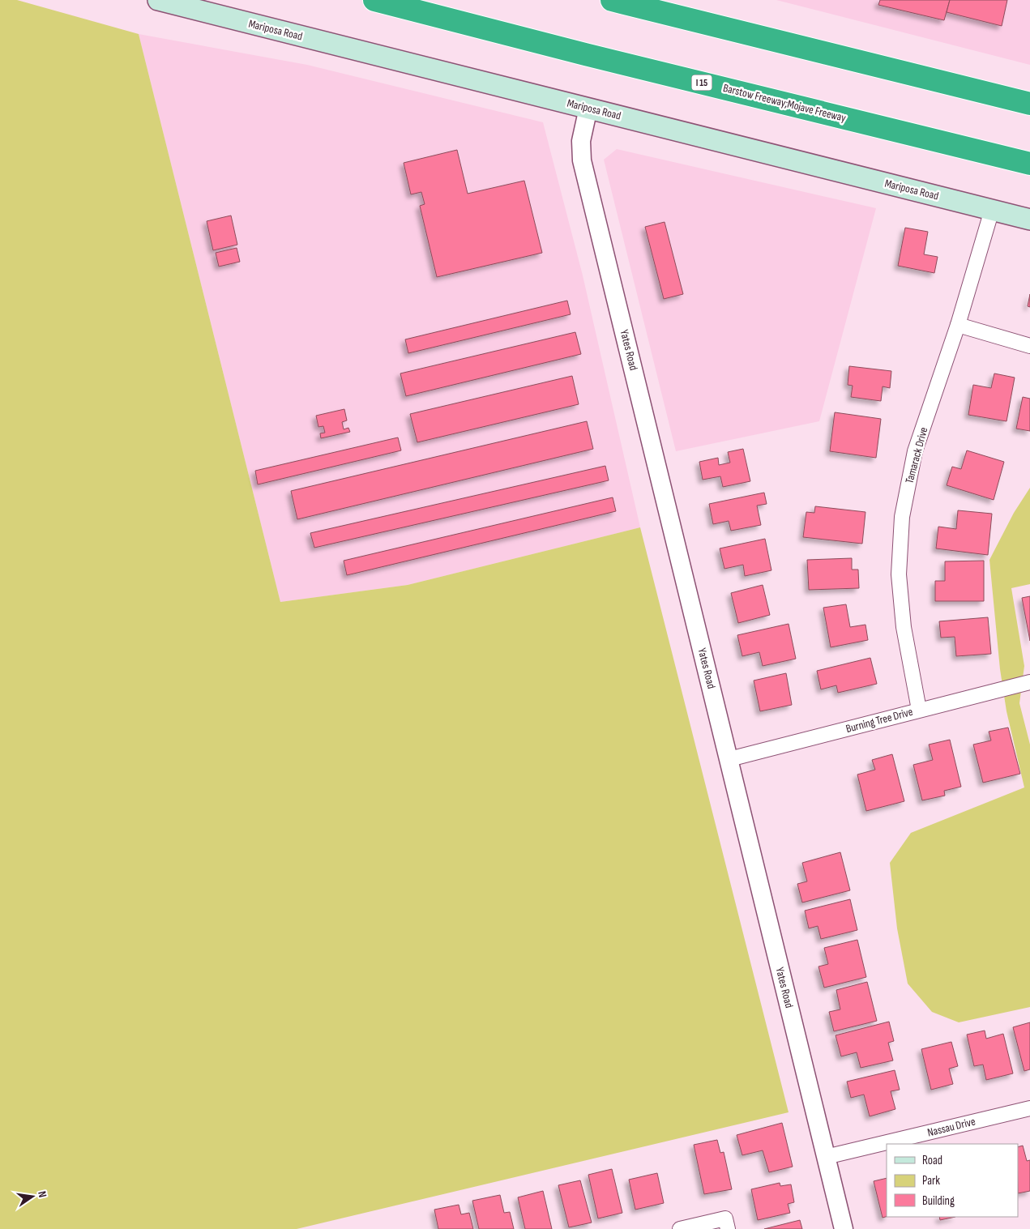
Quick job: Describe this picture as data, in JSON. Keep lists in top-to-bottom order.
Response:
{
  "streets": {
    "highway": ["I 15", "Barstow Freeway;Mojave Freeway"],
    "main road": ["Mariposa Road"],
    "street": [
      "Yates Road",
      "Tamarack Drive",
      "Burning Tree Drive",
      "Nassau Drive"
    ]
  },
  "crossings": [
    ["Mariposa Road", "Yates Road"],
    ["Mariposa Road", "Tamarack Drive"],
    ["Yates Road", "Burning Tree Drive"],
    ["Yates Road", "Nassau Drive"],
    ["Tamarack Drive", "Burning Tree Drive"]
  ],
  "legend": ["Road", "Park", "Building"],
  "north": "right"
}
